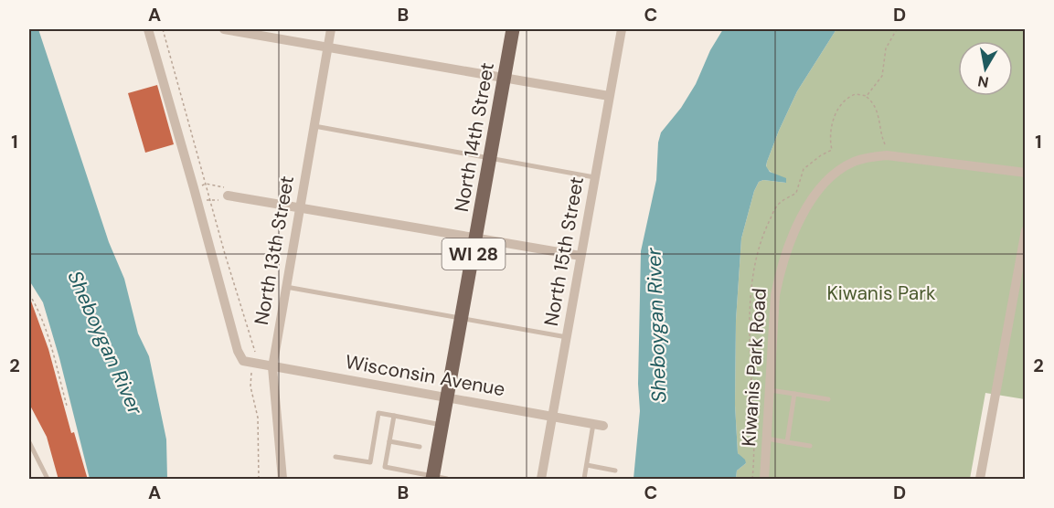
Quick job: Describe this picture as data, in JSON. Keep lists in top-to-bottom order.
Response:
{
  "streets": {
    "main road": ["North 14th Street", "WI 28"],
    "street": [
      "North 13th Street",
      "North 15th Street",
      "Kiwanis Park Road",
      "Wisconsin Avenue"
    ]
  },
  "crossings": [
    ["North 14th Street", "Wisconsin Avenue"],
    ["North 13th Street", "Wisconsin Avenue"],
    ["North 15th Street", "Wisconsin Avenue"]
  ],
  "water": ["Sheboygan River"],
  "parks": ["Kiwanis Park"],
  "north": "bottom",
  "grid": {
    "columns": [
      "A",
      "B",
      "C",
      "D"
    ],
    "rows": ["1", "2"]
  }
}
